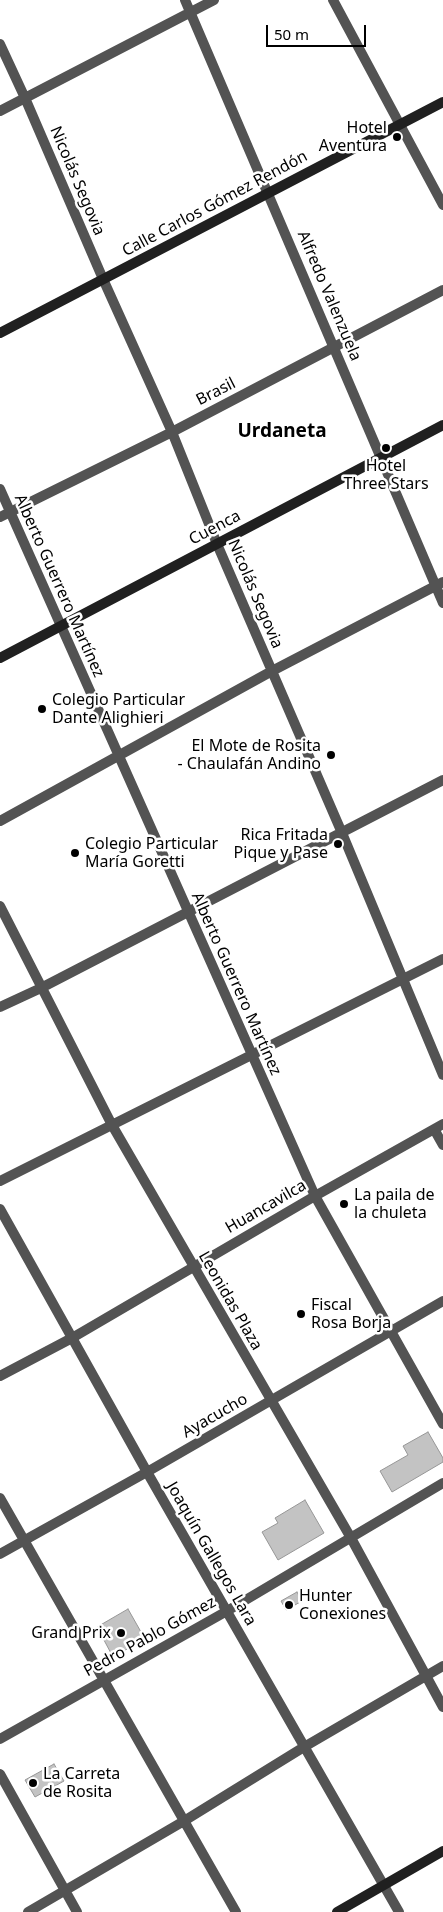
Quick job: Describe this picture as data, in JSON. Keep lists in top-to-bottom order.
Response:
{
  "streets": {
    "main road": ["Calle Carlos Gómez Rendón", "Cuenca"],
    "street": [
      "Nicolás Segovia",
      "Alfredo Valenzuela",
      "Brasil",
      "Alberto Guerrero Martínez",
      "Huancavilca",
      "Leonidas Plaza",
      "Ayacucho",
      "Joaquín Gallegos Lara",
      "Pedro Pablo Gómez"
    ]
  },
  "crossings": [
    ["Nicolás Segovia", "Calle Carlos Gómez Rendón"],
    ["Nicolás Segovia", "Brasil"],
    ["Nicolás Segovia", "Cuenca"],
    ["Calle Carlos Gómez Rendón", "Alfredo Valenzuela"],
    ["Alfredo Valenzuela", "Brasil"],
    ["Alfredo Valenzuela", "Cuenca"],
    ["Brasil", "Alberto Guerrero Martínez"],
    ["Cuenca", "Alberto Guerrero Martínez"],
    ["Alberto Guerrero Martínez", "Huancavilca"],
    ["Alberto Guerrero Martínez", "Ayacucho"],
    ["Huancavilca", "Leonidas Plaza"],
    ["Huancavilca", "Joaquín Gallegos Lara"],
    ["Leonidas Plaza", "Ayacucho"],
    ["Leonidas Plaza", "Pedro Pablo Gómez"],
    ["Ayacucho", "Joaquín Gallegos Lara"],
    ["Joaquín Gallegos Lara", "Pedro Pablo Gómez"]
  ],
  "districts": ["Urdaneta"],
  "places": [
    "Hotel Aventura",
    "Hotel Three Stars",
    "Colegio Particular Dante Alighieri",
    "El Mote de Rosita - Chaulafán Andino",
    "Rica Fritada Pique y Pase",
    "Colegio Particular María Goretti",
    "La paila de la chuleta",
    "Fiscal Rosa Borja",
    "Hunter Conexiones",
    "Grand Prix",
    "La Carreta de Rosita"
  ],
  "scale_bar": "50 m"
}
